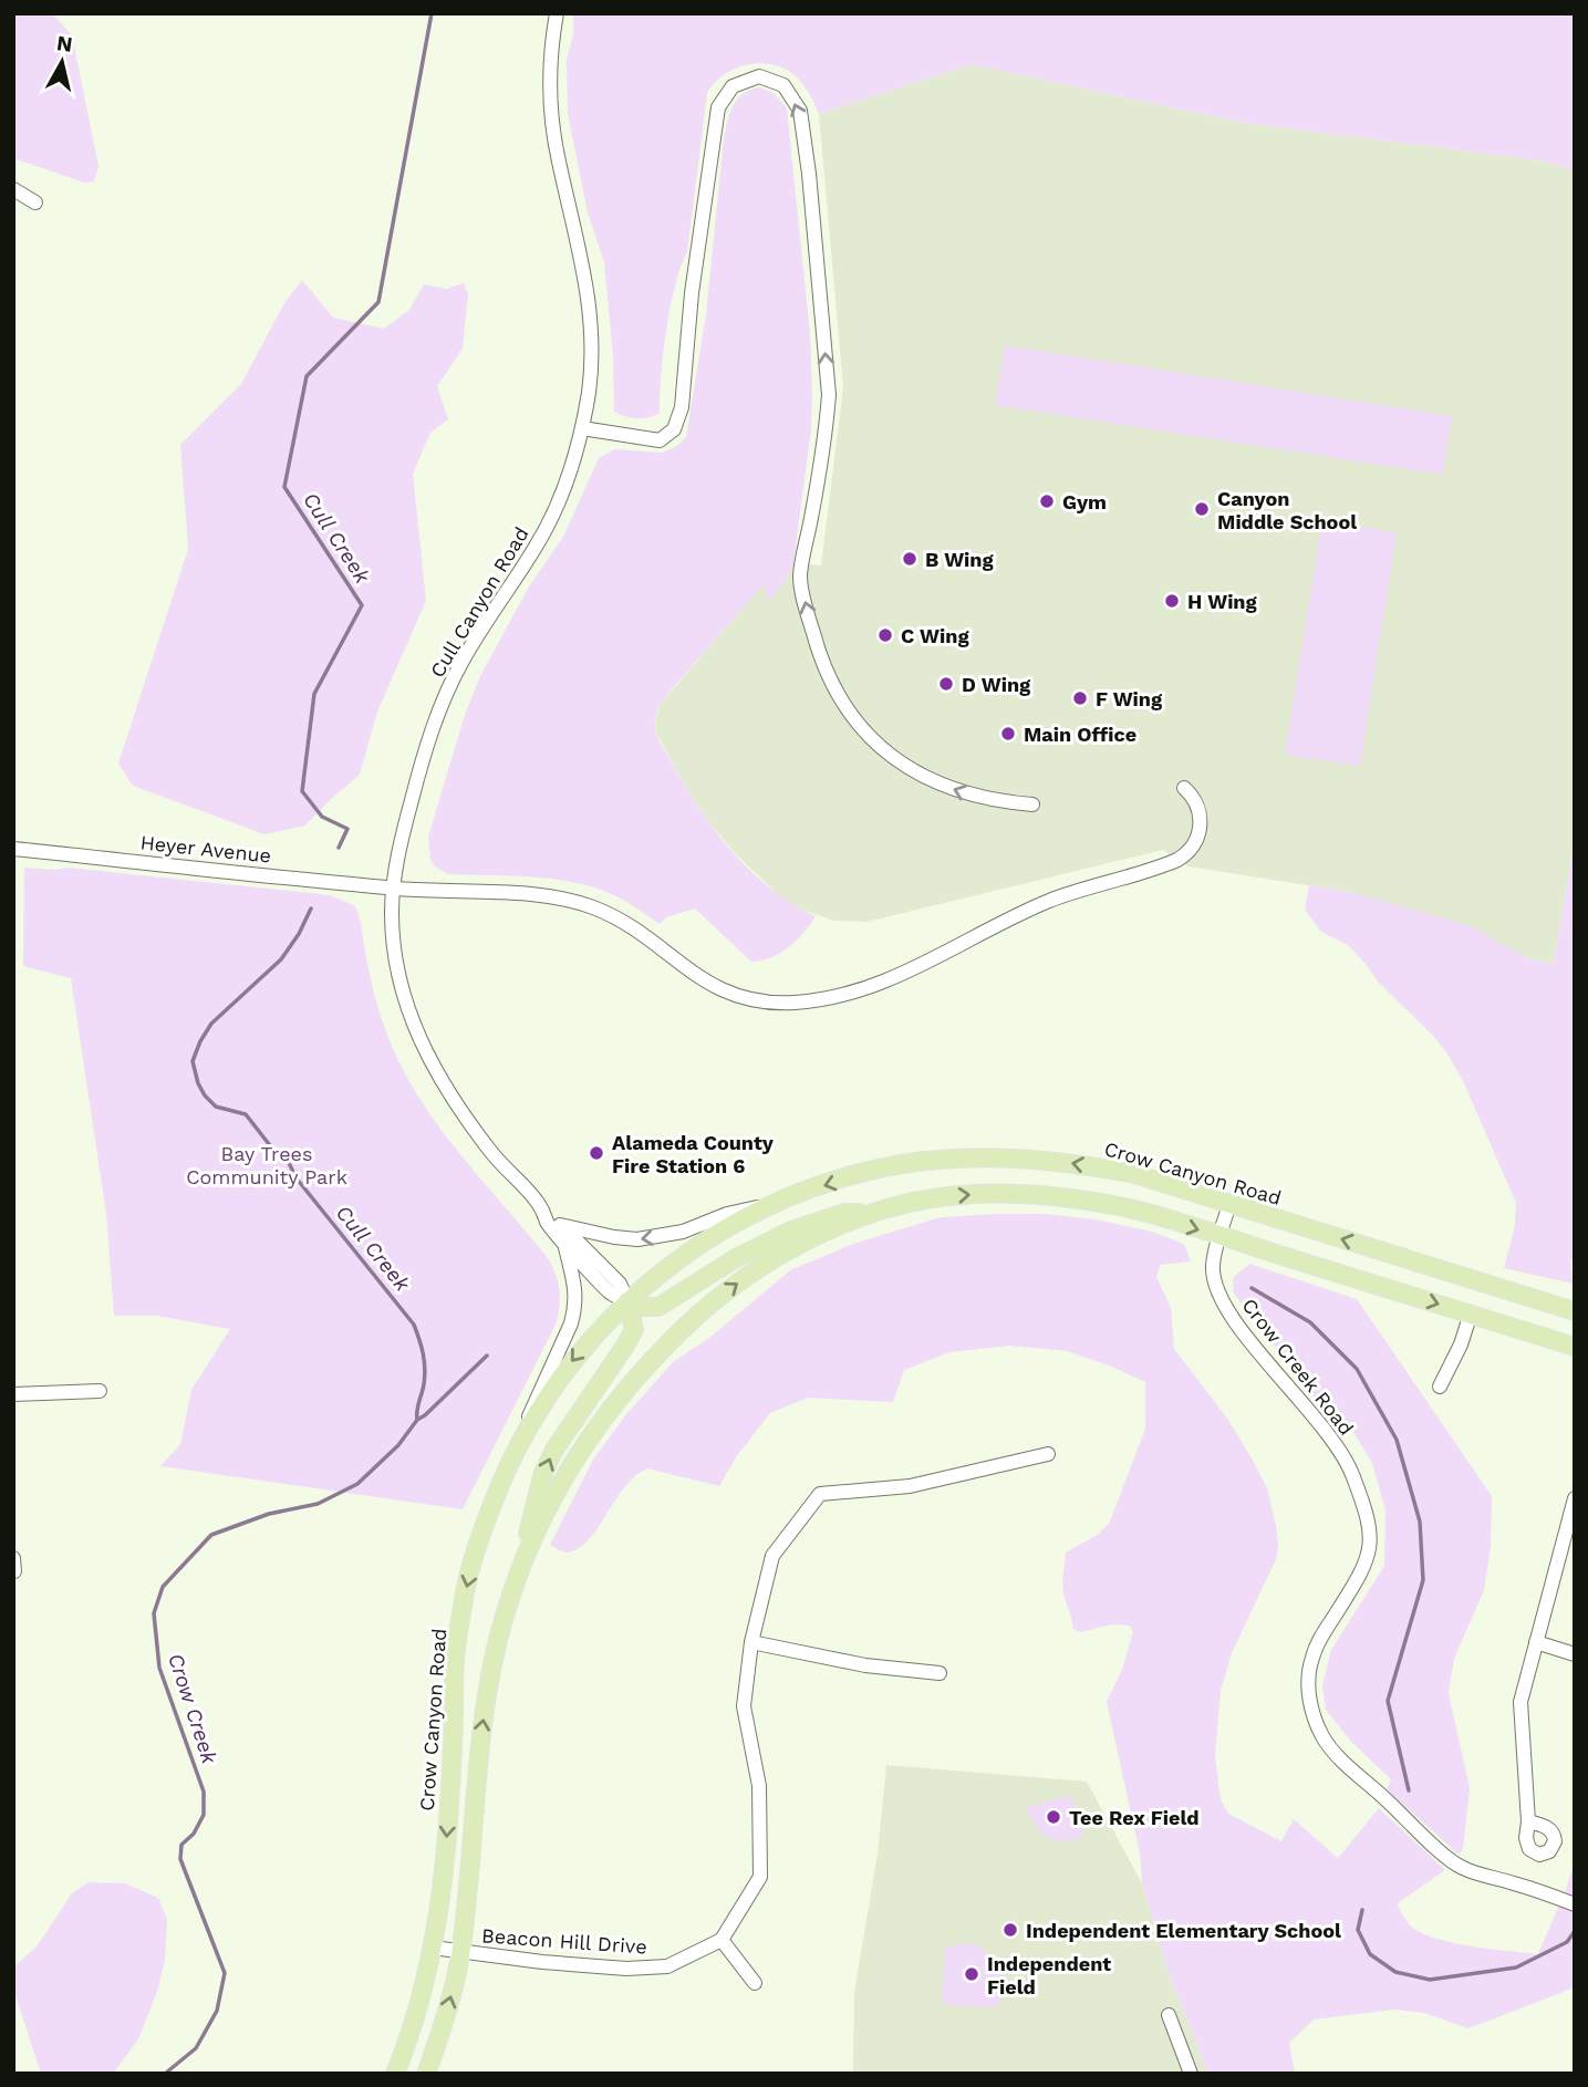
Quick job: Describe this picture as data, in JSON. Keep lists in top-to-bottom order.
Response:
{
  "streets": {
    "main road": ["Crow Canyon Road"],
    "street": [
      "Cull Canyon Road",
      "Heyer Avenue",
      "Crow Creek Road",
      "Beacon Hill Drive"
    ]
  },
  "crossings": [
    ["Cull Canyon Road", "Heyer Avenue"],
    ["Cull Canyon Road", "Crow Canyon Road"],
    ["Crow Canyon Road", "Crow Creek Road"],
    ["Crow Canyon Road", "Beacon Hill Drive"]
  ],
  "water": ["Cull Creek", "Crow Creek"],
  "parks": ["Bay Trees Community Park"],
  "places": [
    "Gym",
    "Canyon Middle School",
    "B Wing",
    "H Wing",
    "C Wing",
    "D Wing",
    "F Wing",
    "Main Office",
    "Alameda County Fire Station 6",
    "Tee Rex Field",
    "Independent Elementary School",
    "Independent Field"
  ],
  "north": "top"
}
